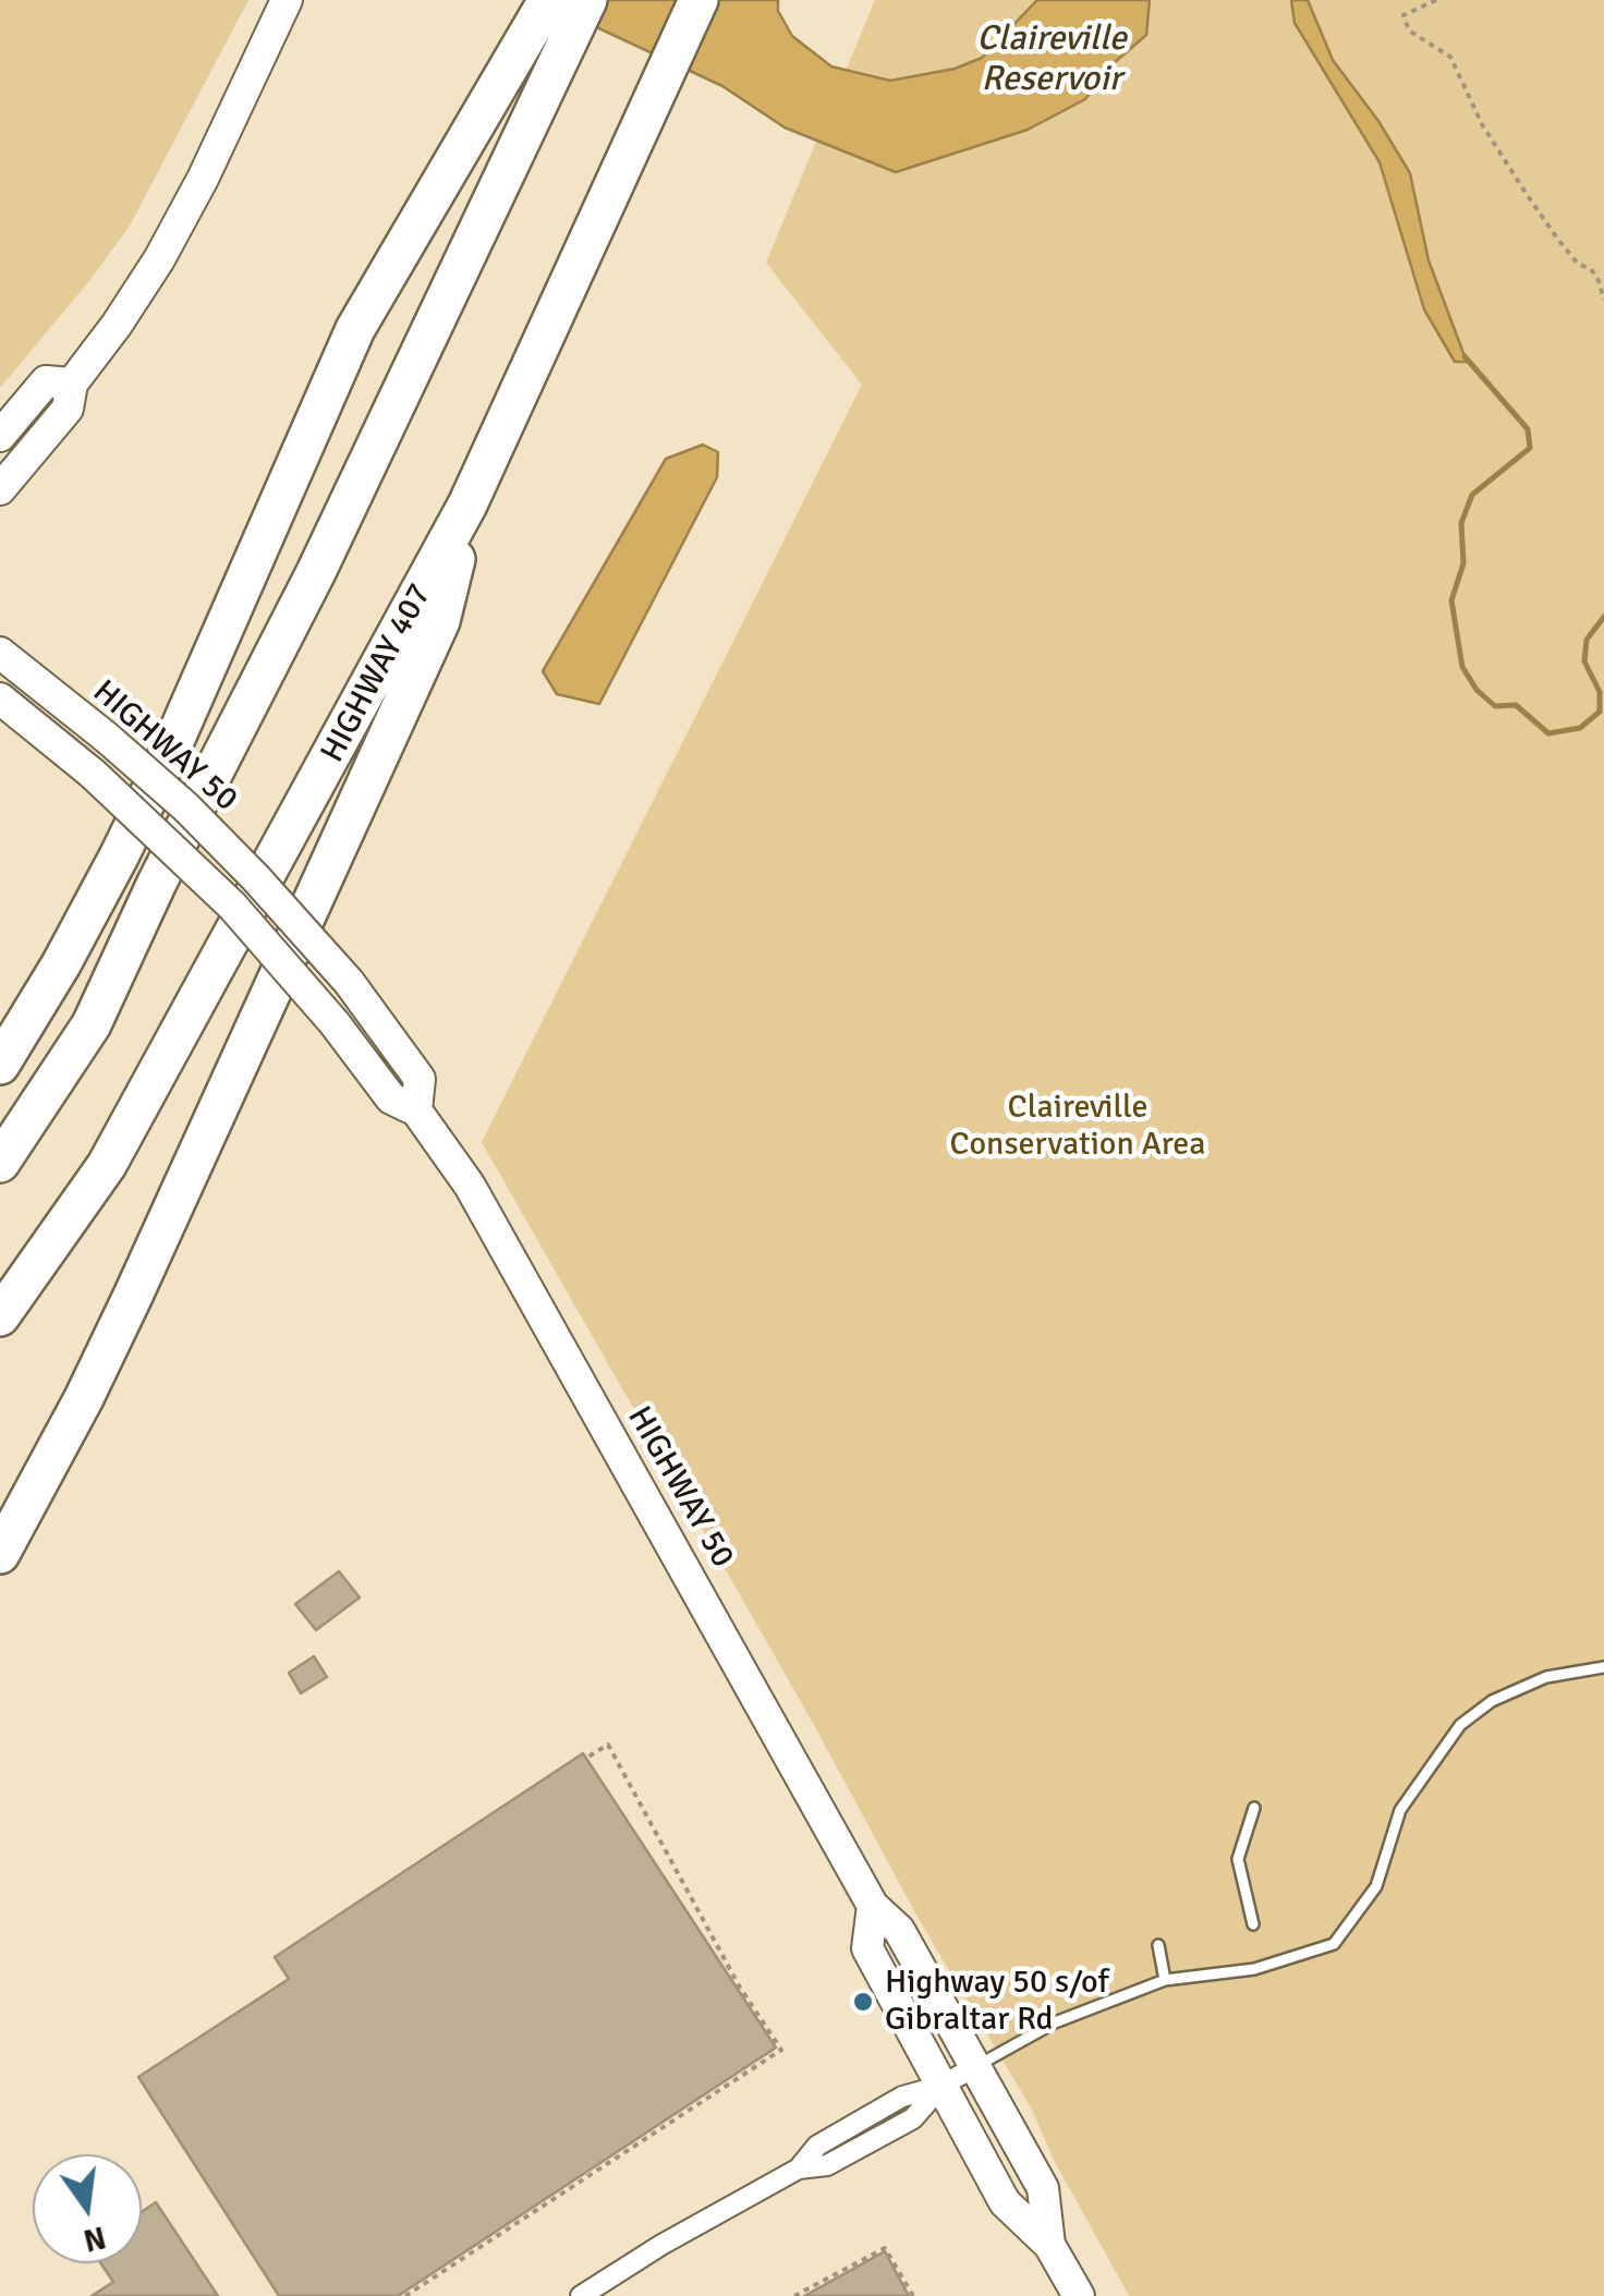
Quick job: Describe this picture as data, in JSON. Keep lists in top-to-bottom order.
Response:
{
  "streets": {
    "highway": ["HIGHWAY 407"],
    "main road": ["HIGHWAY 50"]
  },
  "water": ["Claireville Reservoir"],
  "parks": ["Claireville Conservation Area"],
  "places": ["Highway 50 s/of Gibraltar Rd"],
  "north": "bottom"
}
